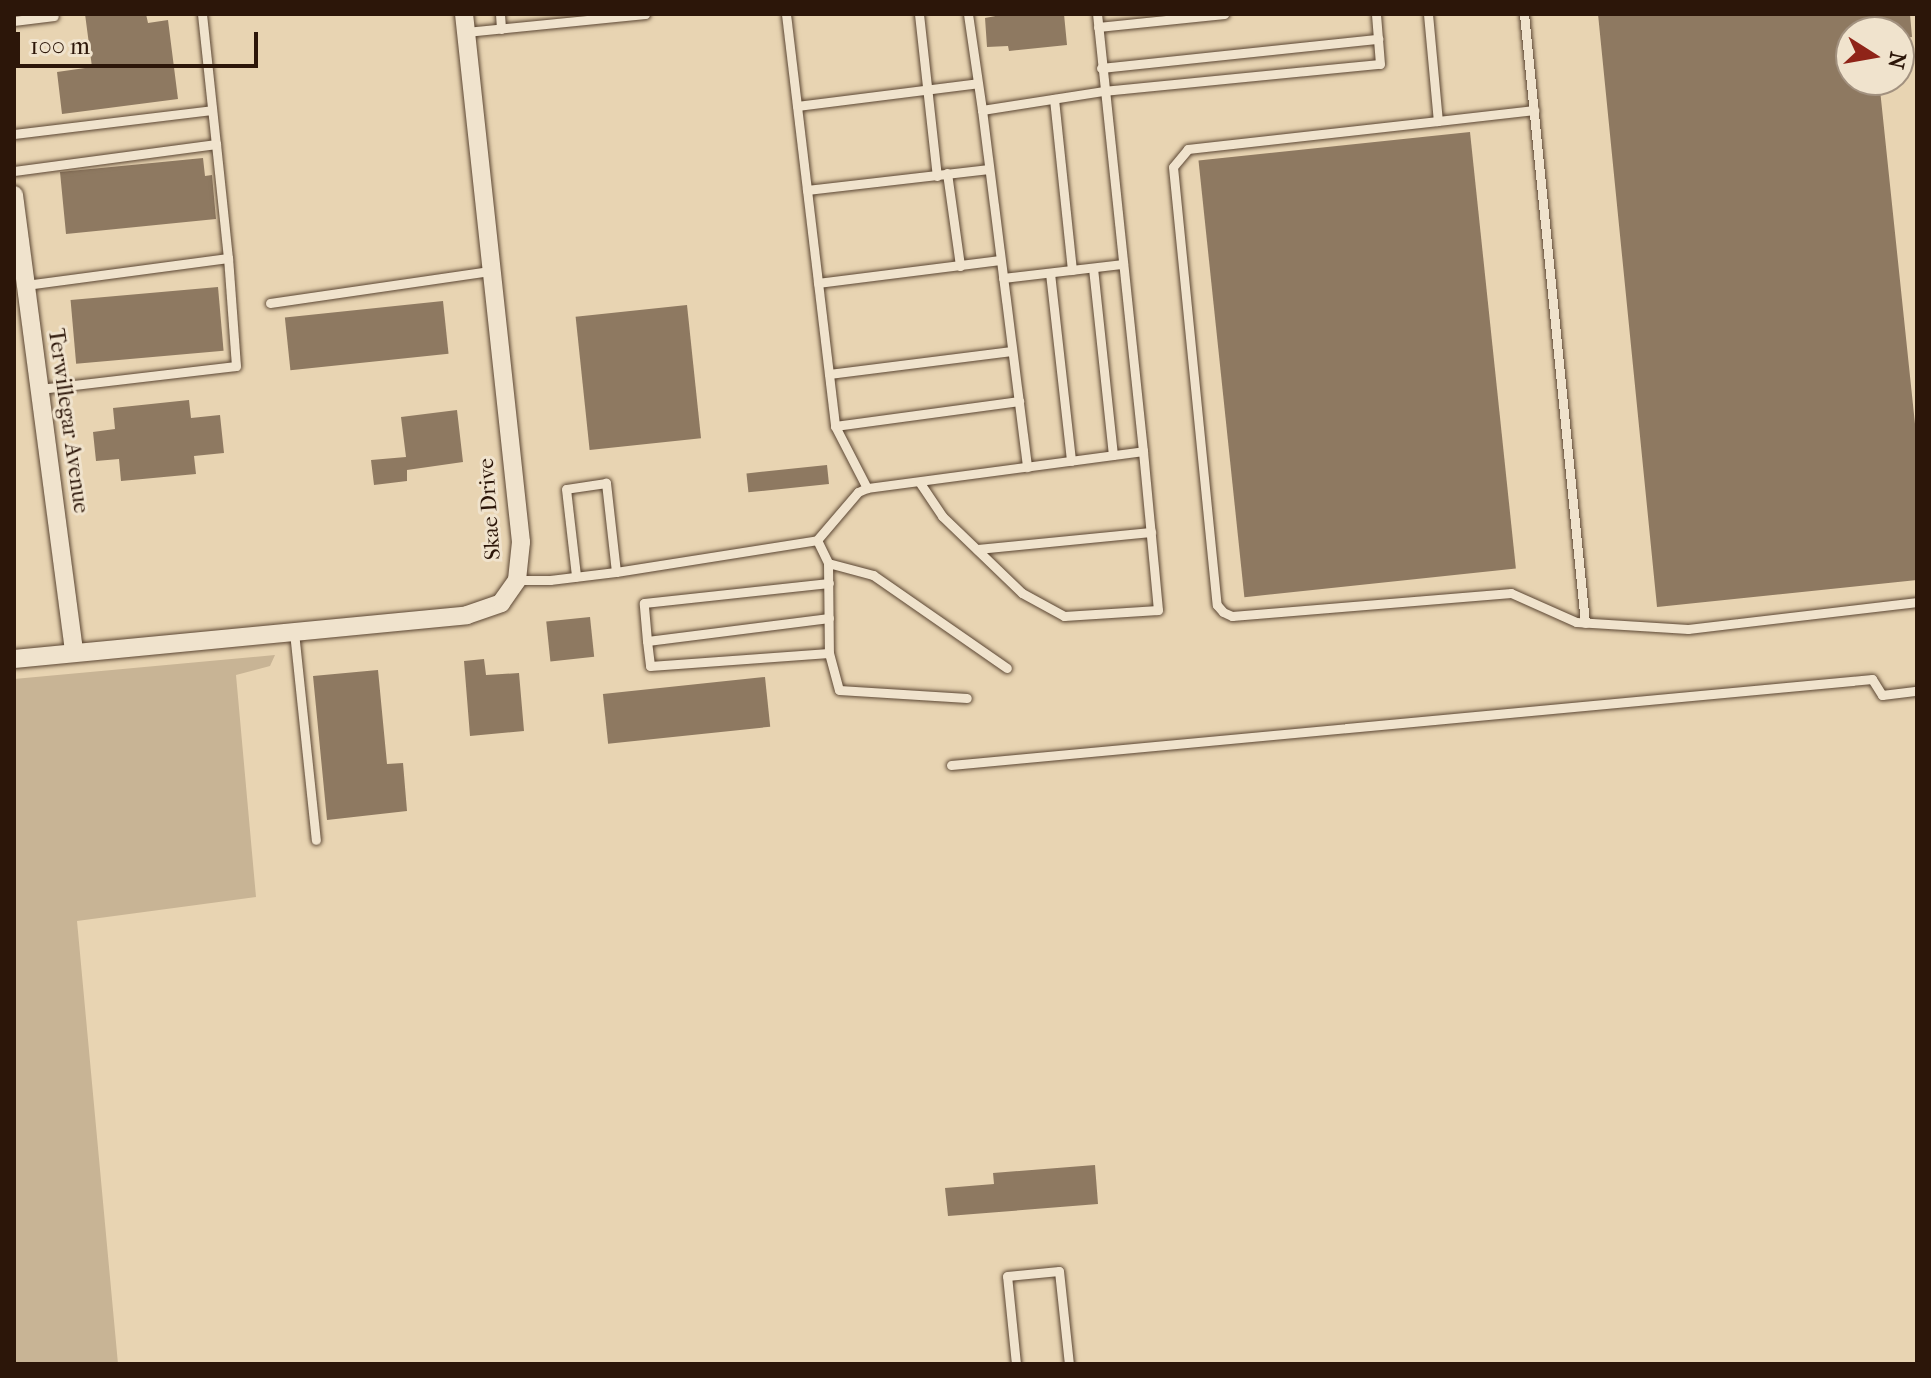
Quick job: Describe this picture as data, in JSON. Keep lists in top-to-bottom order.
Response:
{
  "streets": {
    "street": ["Terwillegar Avenue", "Skae Drive"]
  },
  "crossings": [
    ["Terwillegar Avenue", "Skae Drive"]
  ],
  "scale_bar": "100 m",
  "north": "right"
}
